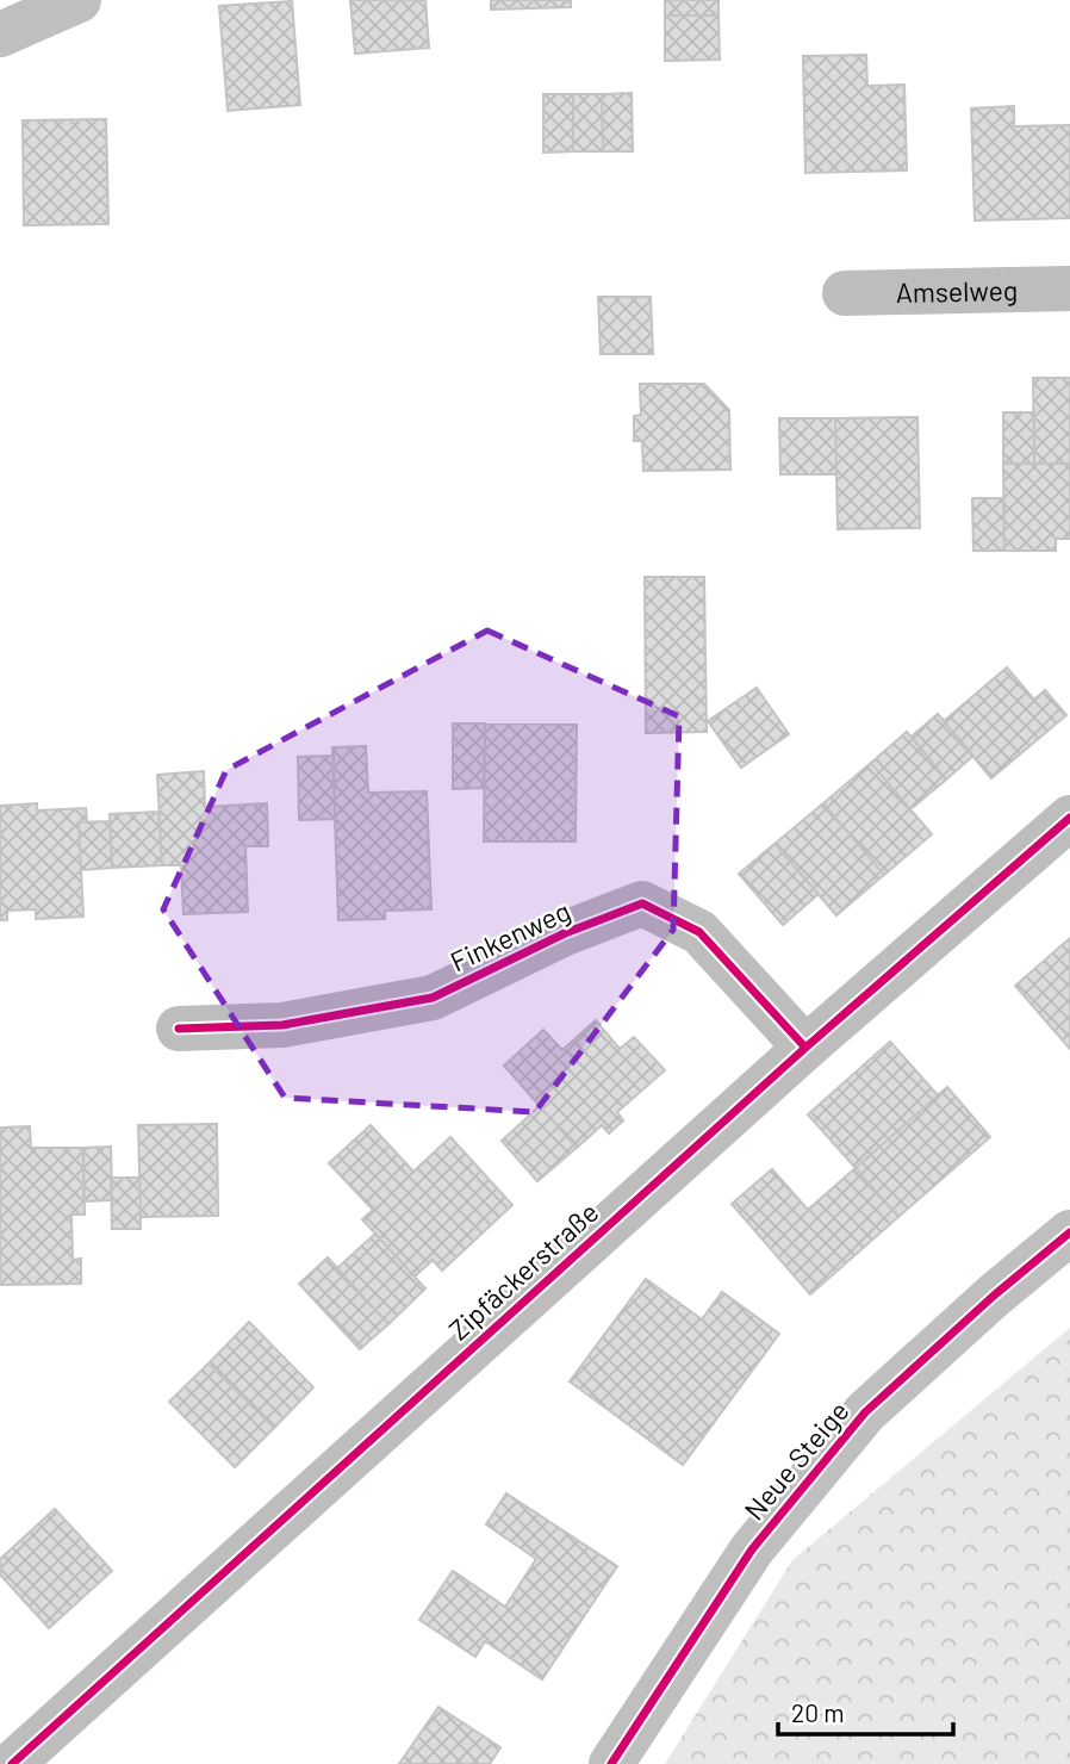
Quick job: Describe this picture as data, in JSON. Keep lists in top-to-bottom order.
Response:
{
  "streets": {
    "main road": ["Neue Steige"],
    "street": ["Amselweg", "Finkenweg", "Zipfäckerstraße"]
  },
  "crossings": [
    ["Finkenweg", "Zipfäckerstraße"]
  ],
  "scale_bar": "20 m"
}
